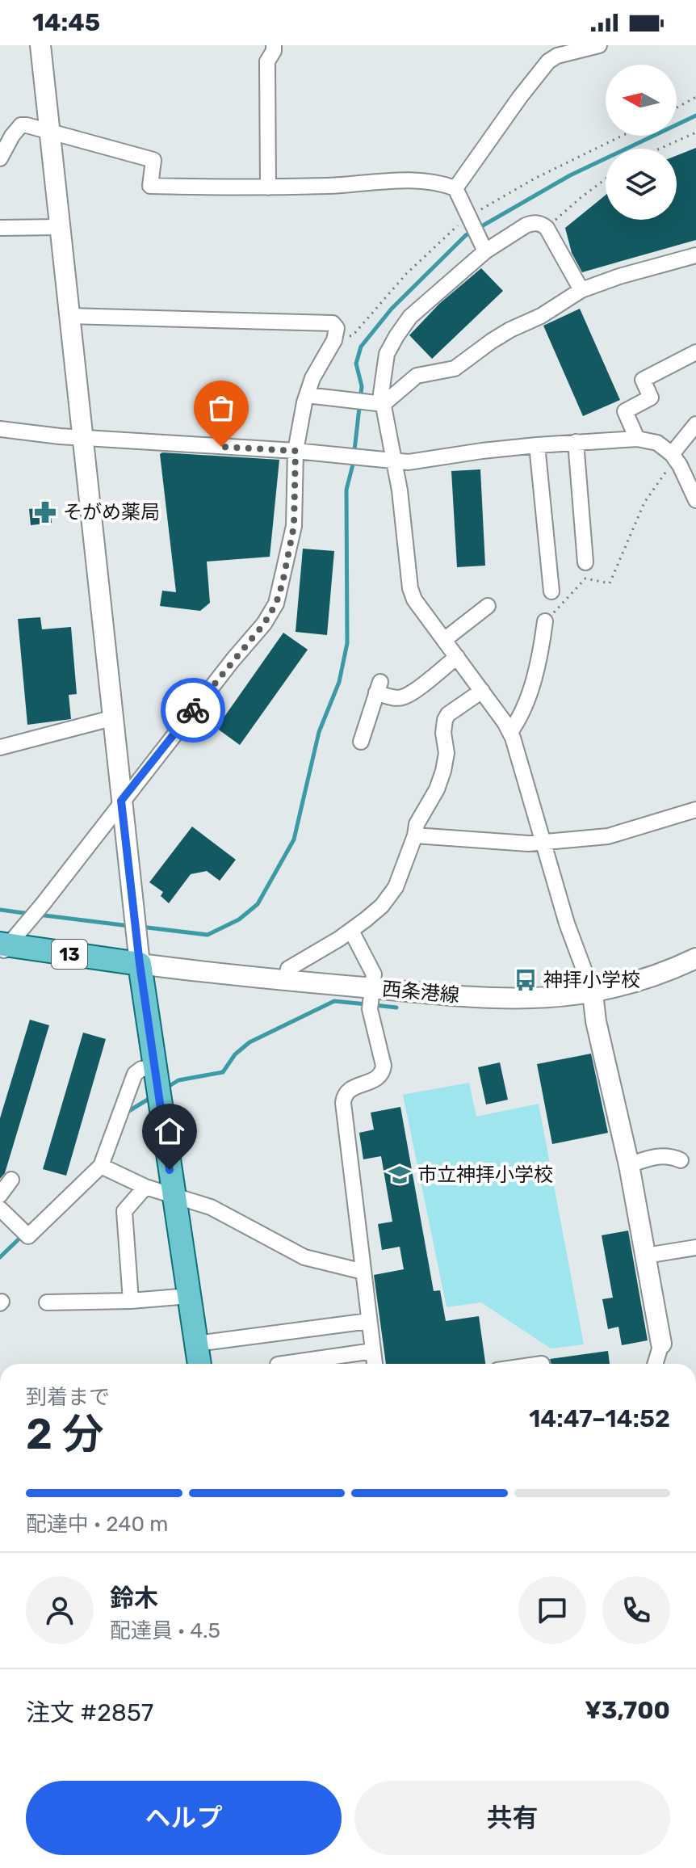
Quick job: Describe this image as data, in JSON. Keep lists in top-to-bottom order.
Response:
{
  "streets": {
    "main road": ["13"],
    "street": ["西条港線"]
  },
  "crossings": [
    ["13", "西条港線"]
  ],
  "places": {
    "pharmacy": ["そがめ薬局"],
    "bus stop": ["神拝小学校"],
    "school or university": ["市立神拝小学校"]
  },
  "north": "left",
  "page": {
    "status": "14:45",
    "heading": ["2 分", "到着まで", "14:47–14:52"],
    "panel": [
      "鈴木",
      "配達員 · 4.5",
      "注文 #2857",
      "¥3,700"
    ],
    "bar": "配達中 · 240 m",
    "buttons": ["ヘルプ", "共有"]
  }
}
